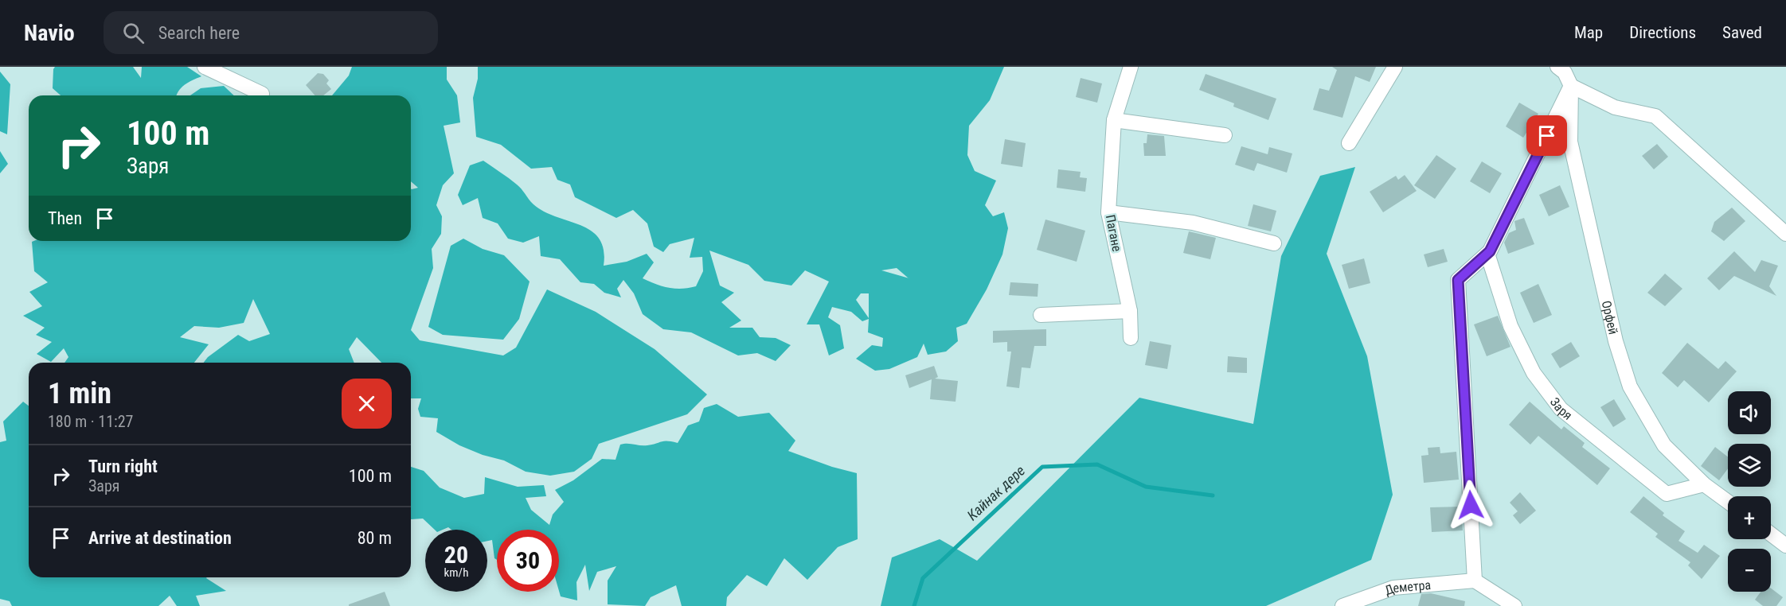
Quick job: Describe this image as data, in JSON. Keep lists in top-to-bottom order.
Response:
{
  "streets": {
    "street": [
      "Пагане",
      "Орфей",
      "Заря",
      "Деметра"
    ]
  },
  "crossings": [
    ["Орфей", "Заря"]
  ],
  "water": ["Кайнак дере"],
  "page": {
    "header": "Navio",
    "search": "Search here",
    "nav": ["Map", "Directions", "Saved"],
    "turn": ["100 m", "Заря"],
    "then": "Then",
    "heading": ["1 min", "180 m · 11:27"],
    "map_buttons": ["+", "−"],
    "list": [
      {
        "name": "Turn right",
        "note": "Заря",
        "value": "100 m"
      },
      {
        "name": "Arrive at destination",
        "value": "80 m"
      }
    ],
    "speed": "20 km/h",
    "limit": "30"
  }
}
